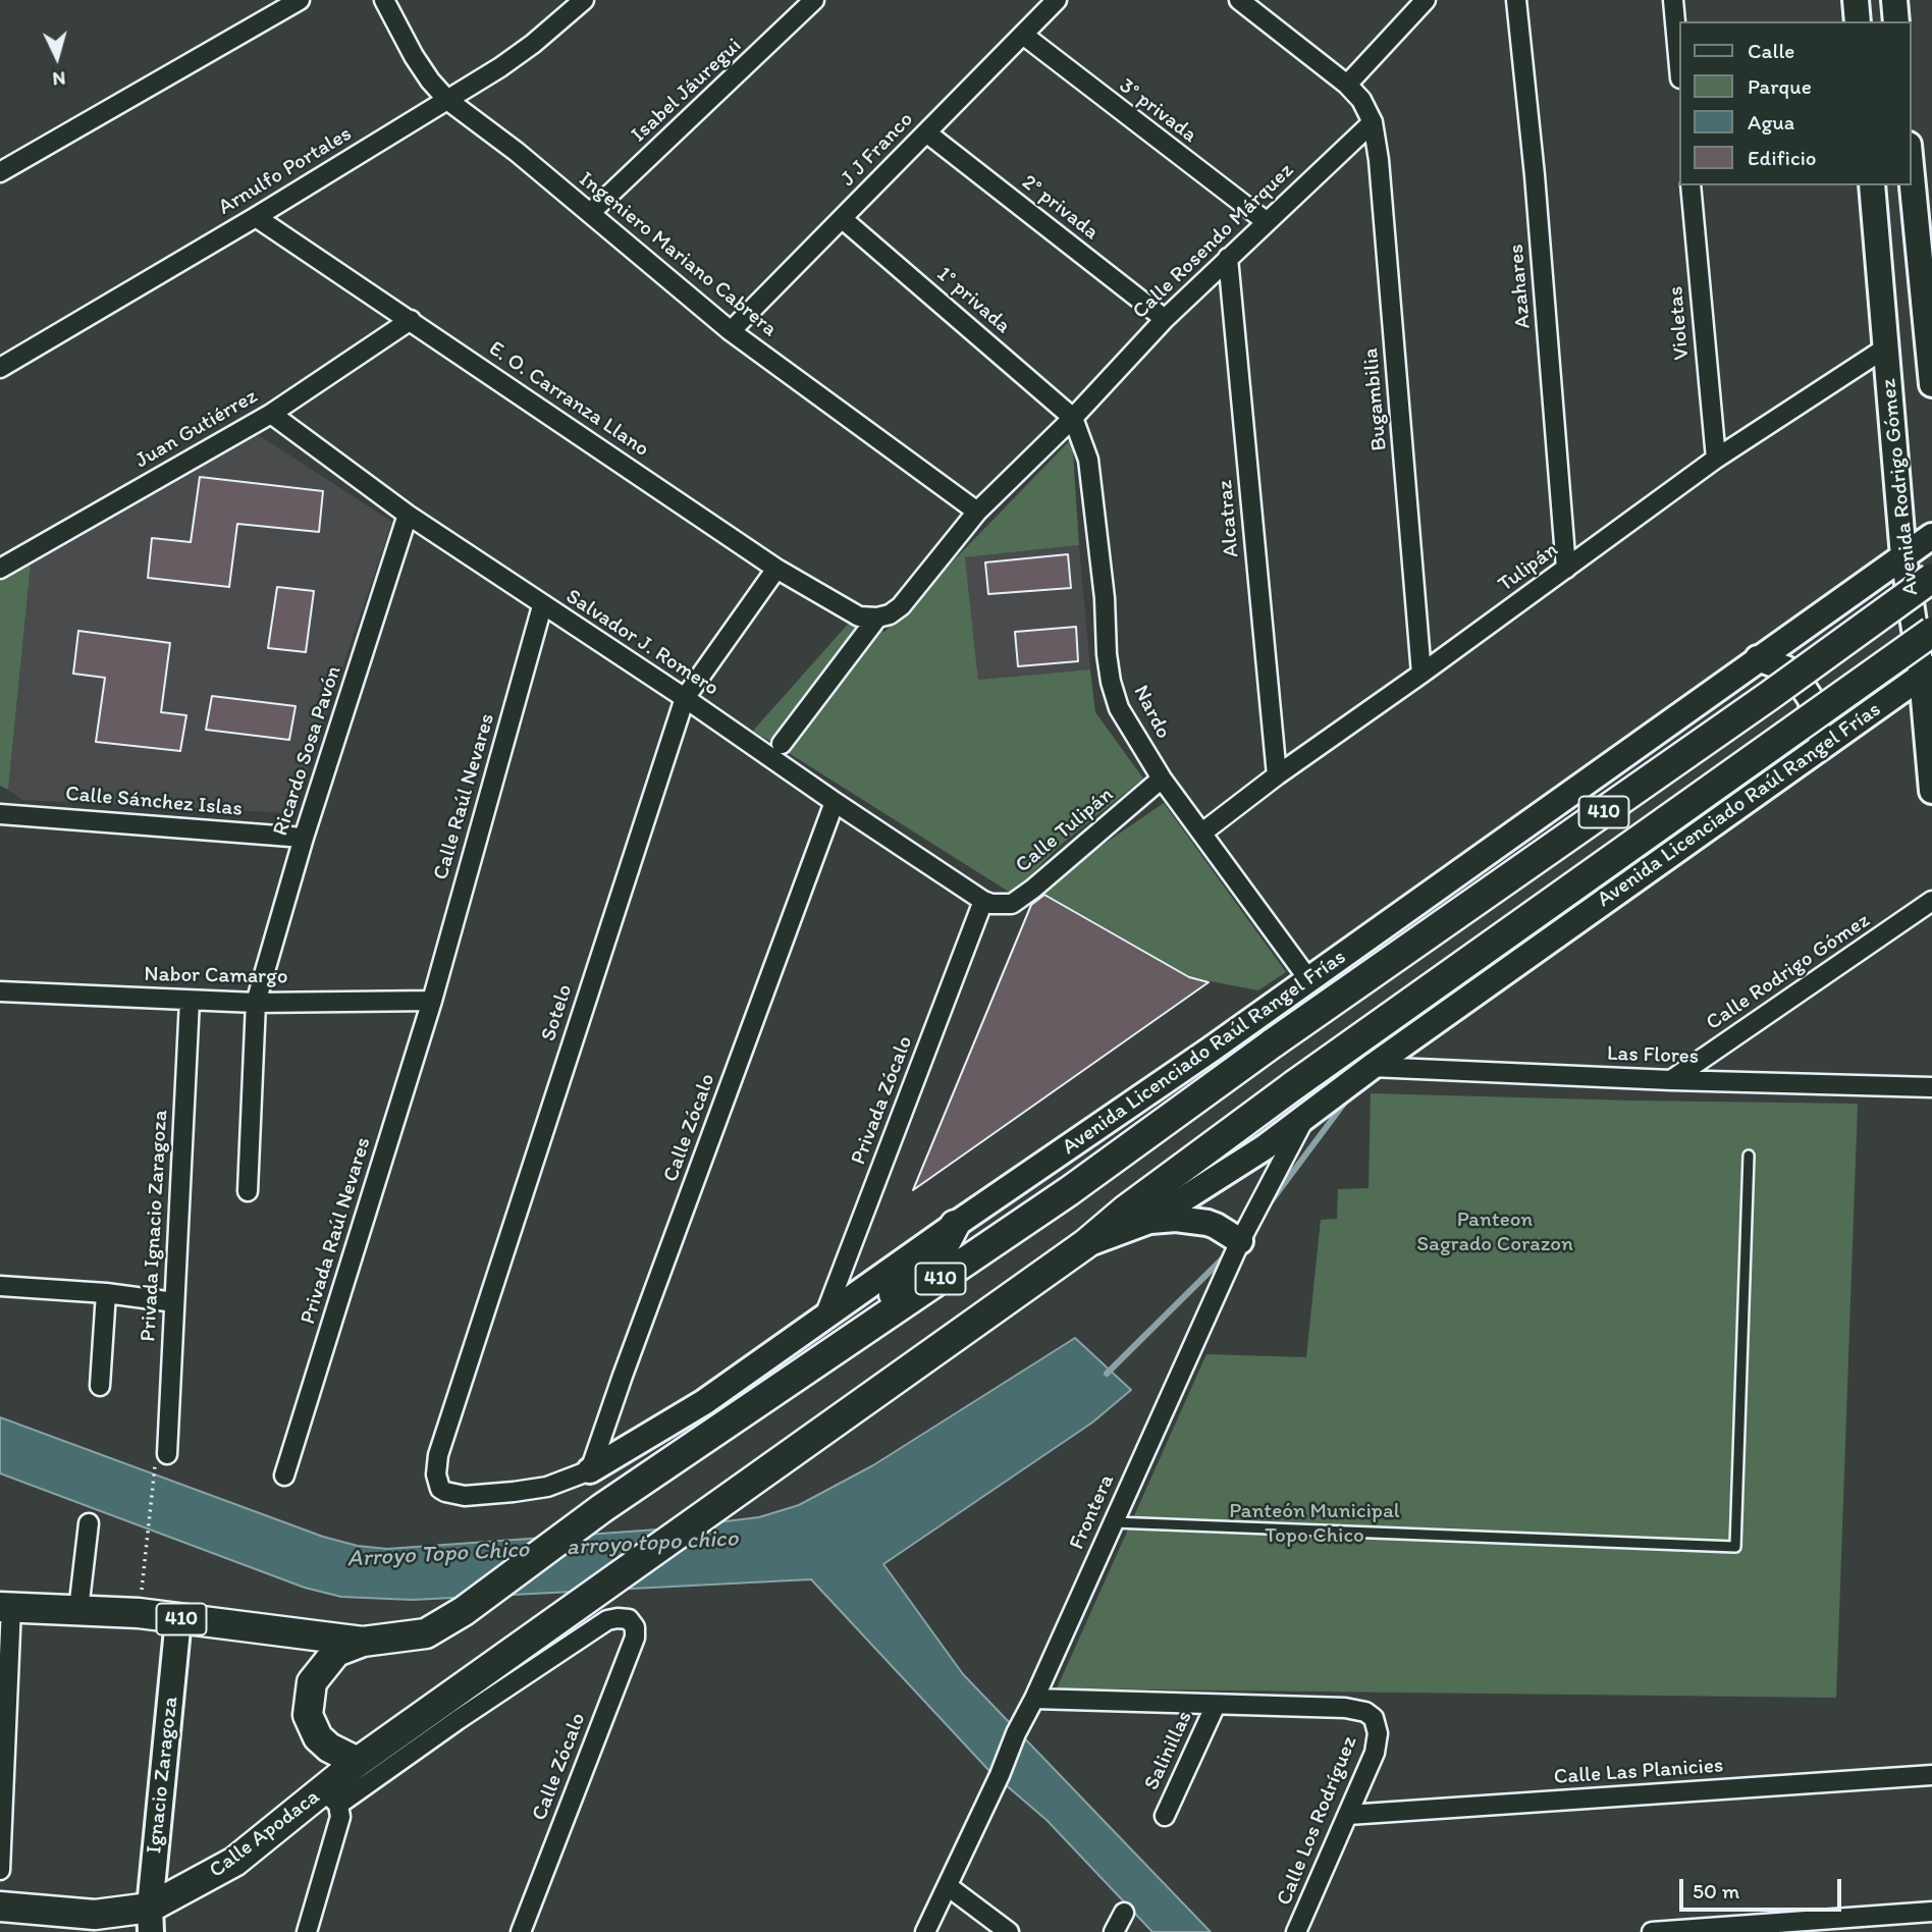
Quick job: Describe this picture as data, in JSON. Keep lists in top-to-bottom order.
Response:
{
  "streets": {
    "main road": ["410", "Calle Apodaca"],
    "street": [
      "Isabel Jáuregui",
      "3° privada",
      "J J Franco",
      "Arnulfo Portales",
      "2° privada",
      "Calle Rosendo Márquez",
      "Ingeniero Mariano Cabrera",
      "Azahares",
      "1° privada",
      "Violetas",
      "E. O. Carranza Llano",
      "Bugambilia",
      "Juan Gutiérrez",
      "Avenida Rodrigo Gómez",
      "Alcatraz",
      "Tulipán",
      "Salvador J. Romero",
      "Nardo",
      "Ricardo Sosa Pavón",
      "Calle Raúl Nevares",
      "Calle Sánchez Islas",
      "Avenida Licenciado Raúl Rangel Frías",
      "Calle Tulipán",
      "Calle Rodrigo Gómez",
      "Nabor Camargo",
      "Sotelo",
      "Las Flores",
      "Privada Zócalo",
      "Calle Zócalo",
      "Privada Ignacio Zaragoza",
      "Privada Raúl Nevares",
      "Frontera",
      "Salinillas",
      "Calle Las Planicies",
      "Ignacio Zaragoza",
      "Calle Los Rodríguez"
    ]
  },
  "crossings": [
    ["Isabel Jáuregui", "Ingeniero Mariano Cabrera"],
    ["3° privada", "J J Franco"],
    ["3° privada", "Calle Rosendo Márquez"],
    ["J J Franco", "2° privada"],
    ["J J Franco", "Ingeniero Mariano Cabrera"],
    ["J J Franco", "1° privada"],
    ["Arnulfo Portales", "Ingeniero Mariano Cabrera"],
    ["Arnulfo Portales", "E. O. Carranza Llano"],
    ["2° privada", "Calle Rosendo Márquez"],
    ["Calle Rosendo Márquez", "Ingeniero Mariano Cabrera"],
    ["Calle Rosendo Márquez", "1° privada"],
    ["Calle Rosendo Márquez", "E. O. Carranza Llano"],
    ["Calle Rosendo Márquez", "Bugambilia"],
    ["Calle Rosendo Márquez", "Alcatraz"],
    ["Calle Rosendo Márquez", "Nardo"],
    ["Azahares", "Tulipán"],
    ["1° privada", "Nardo"],
    ["Violetas", "Tulipán"],
    ["E. O. Carranza Llano", "Juan Gutiérrez"],
    ["E. O. Carranza Llano", "Sotelo"],
    ["Bugambilia", "Tulipán"],
    ["Juan Gutiérrez", "Salvador J. Romero"],
    ["Avenida Rodrigo Gómez", "Tulipán"],
    ["Avenida Rodrigo Gómez", "Avenida Licenciado Raúl Rangel Frías"],
    ["Alcatraz", "Tulipán"],
    ["Tulipán", "Nardo"],
    ["Salvador J. Romero", "Ricardo Sosa Pavón"],
    ["Salvador J. Romero", "Calle Raúl Nevares"],
    ["Salvador J. Romero", "Calle Tulipán"],
    ["Salvador J. Romero", "Sotelo"],
    ["Salvador J. Romero", "Privada Zócalo"],
    ["Salvador J. Romero", "Calle Zócalo"],
    ["Nardo", "Avenida Licenciado Raúl Rangel Frías"],
    ["Nardo", "Calle Tulipán"],
    ["Ricardo Sosa Pavón", "Calle Sánchez Islas"],
    ["Ricardo Sosa Pavón", "Nabor Camargo"],
    ["Calle Raúl Nevares", "Nabor Camargo"],
    ["Calle Raúl Nevares", "Privada Raúl Nevares"],
    ["Avenida Licenciado Raúl Rangel Frías", "410"],
    ["Avenida Licenciado Raúl Rangel Frías", "Sotelo"],
    ["Avenida Licenciado Raúl Rangel Frías", "Las Flores"],
    ["Avenida Licenciado Raúl Rangel Frías", "Privada Zócalo"],
    ["Avenida Licenciado Raúl Rangel Frías", "Calle Zócalo"],
    ["Avenida Licenciado Raúl Rangel Frías", "Frontera"],
    ["410", "Ignacio Zaragoza"],
    ["410", "Calle Apodaca"],
    ["Calle Tulipán", "Privada Zócalo"],
    ["Calle Rodrigo Gómez", "Las Flores"],
    ["Nabor Camargo", "Privada Ignacio Zaragoza"],
    ["Nabor Camargo", "Privada Raúl Nevares"],
    ["Calle Zócalo", "Calle Apodaca"],
    ["Salinillas", "Calle Los Rodríguez"],
    ["Calle Las Planicies", "Calle Los Rodríguez"],
    ["Ignacio Zaragoza", "Calle Apodaca"]
  ],
  "water": ["arroyo topo chico", "Arroyo Topo Chico"],
  "parks": ["Panteon Sagrado Corazon", "Panteón Municipal Topo Chico"],
  "legend": [
    "Calle",
    "Parque",
    "Agua",
    "Edificio"
  ],
  "scale_bar": "50 m",
  "north": "bottom"
}
